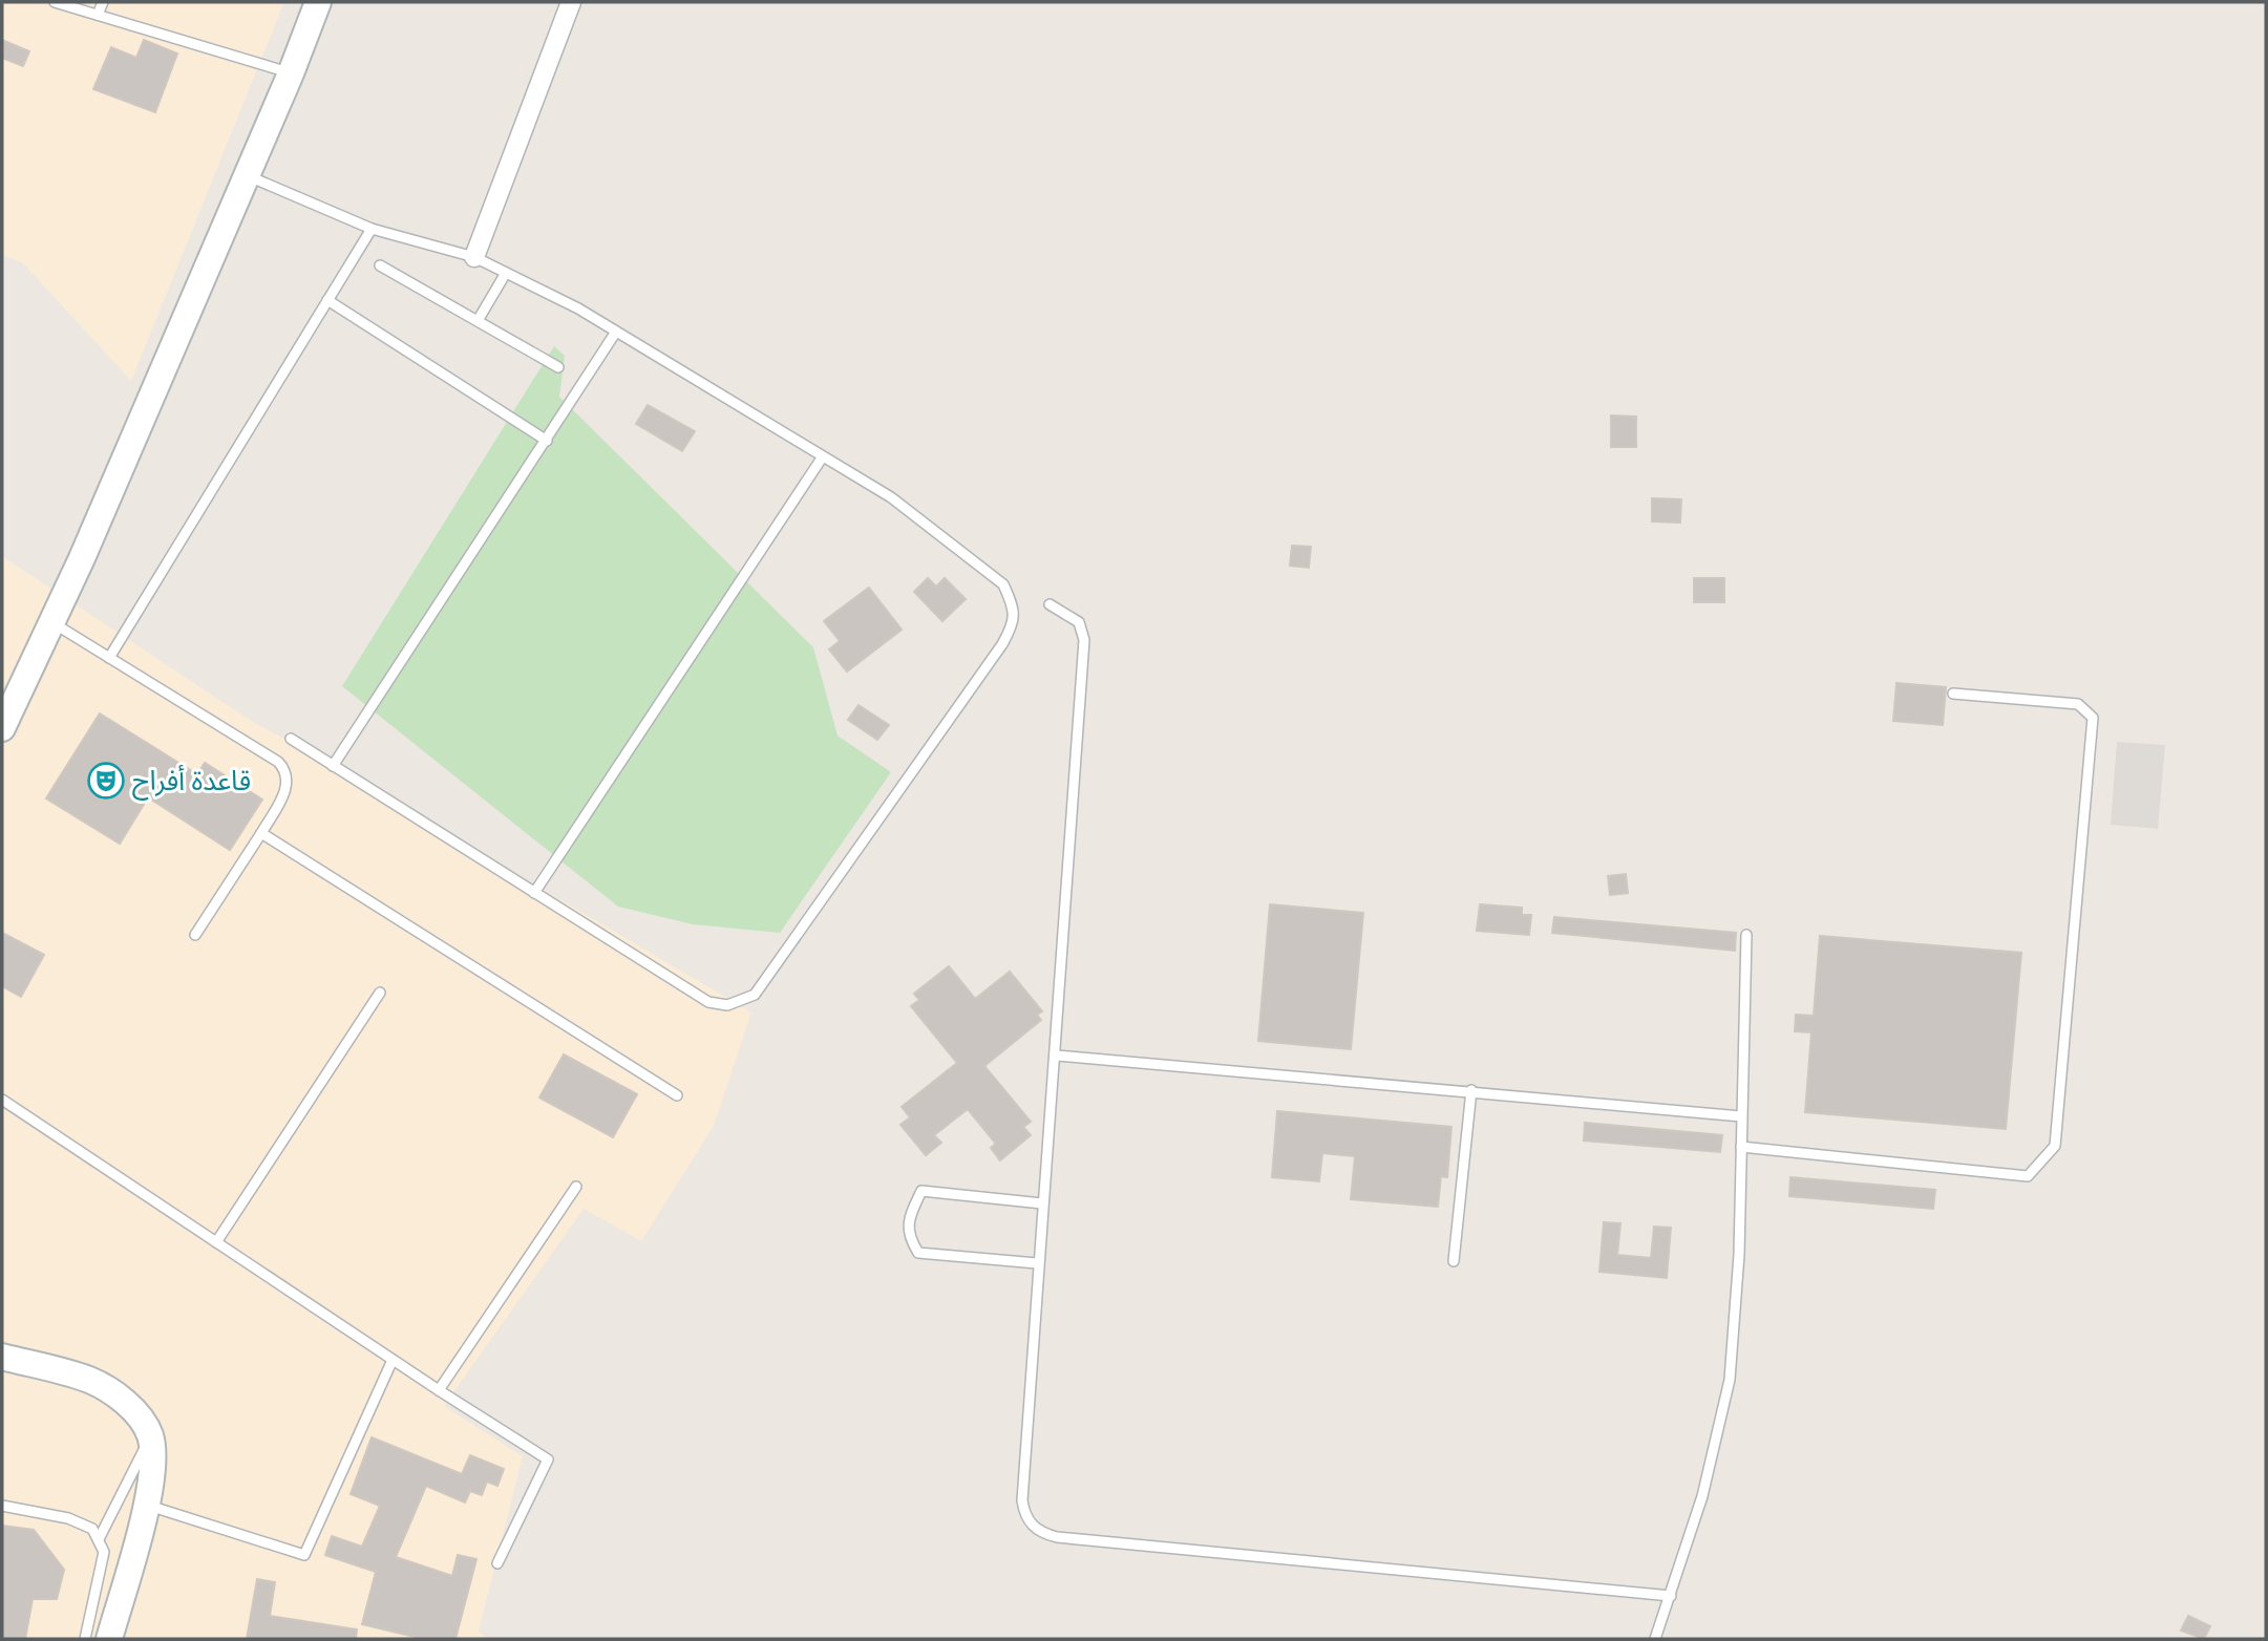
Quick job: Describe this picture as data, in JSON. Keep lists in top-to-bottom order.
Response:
{
  "places": {
    "theatre": ["قاعدة أفراح"]
  }
}
